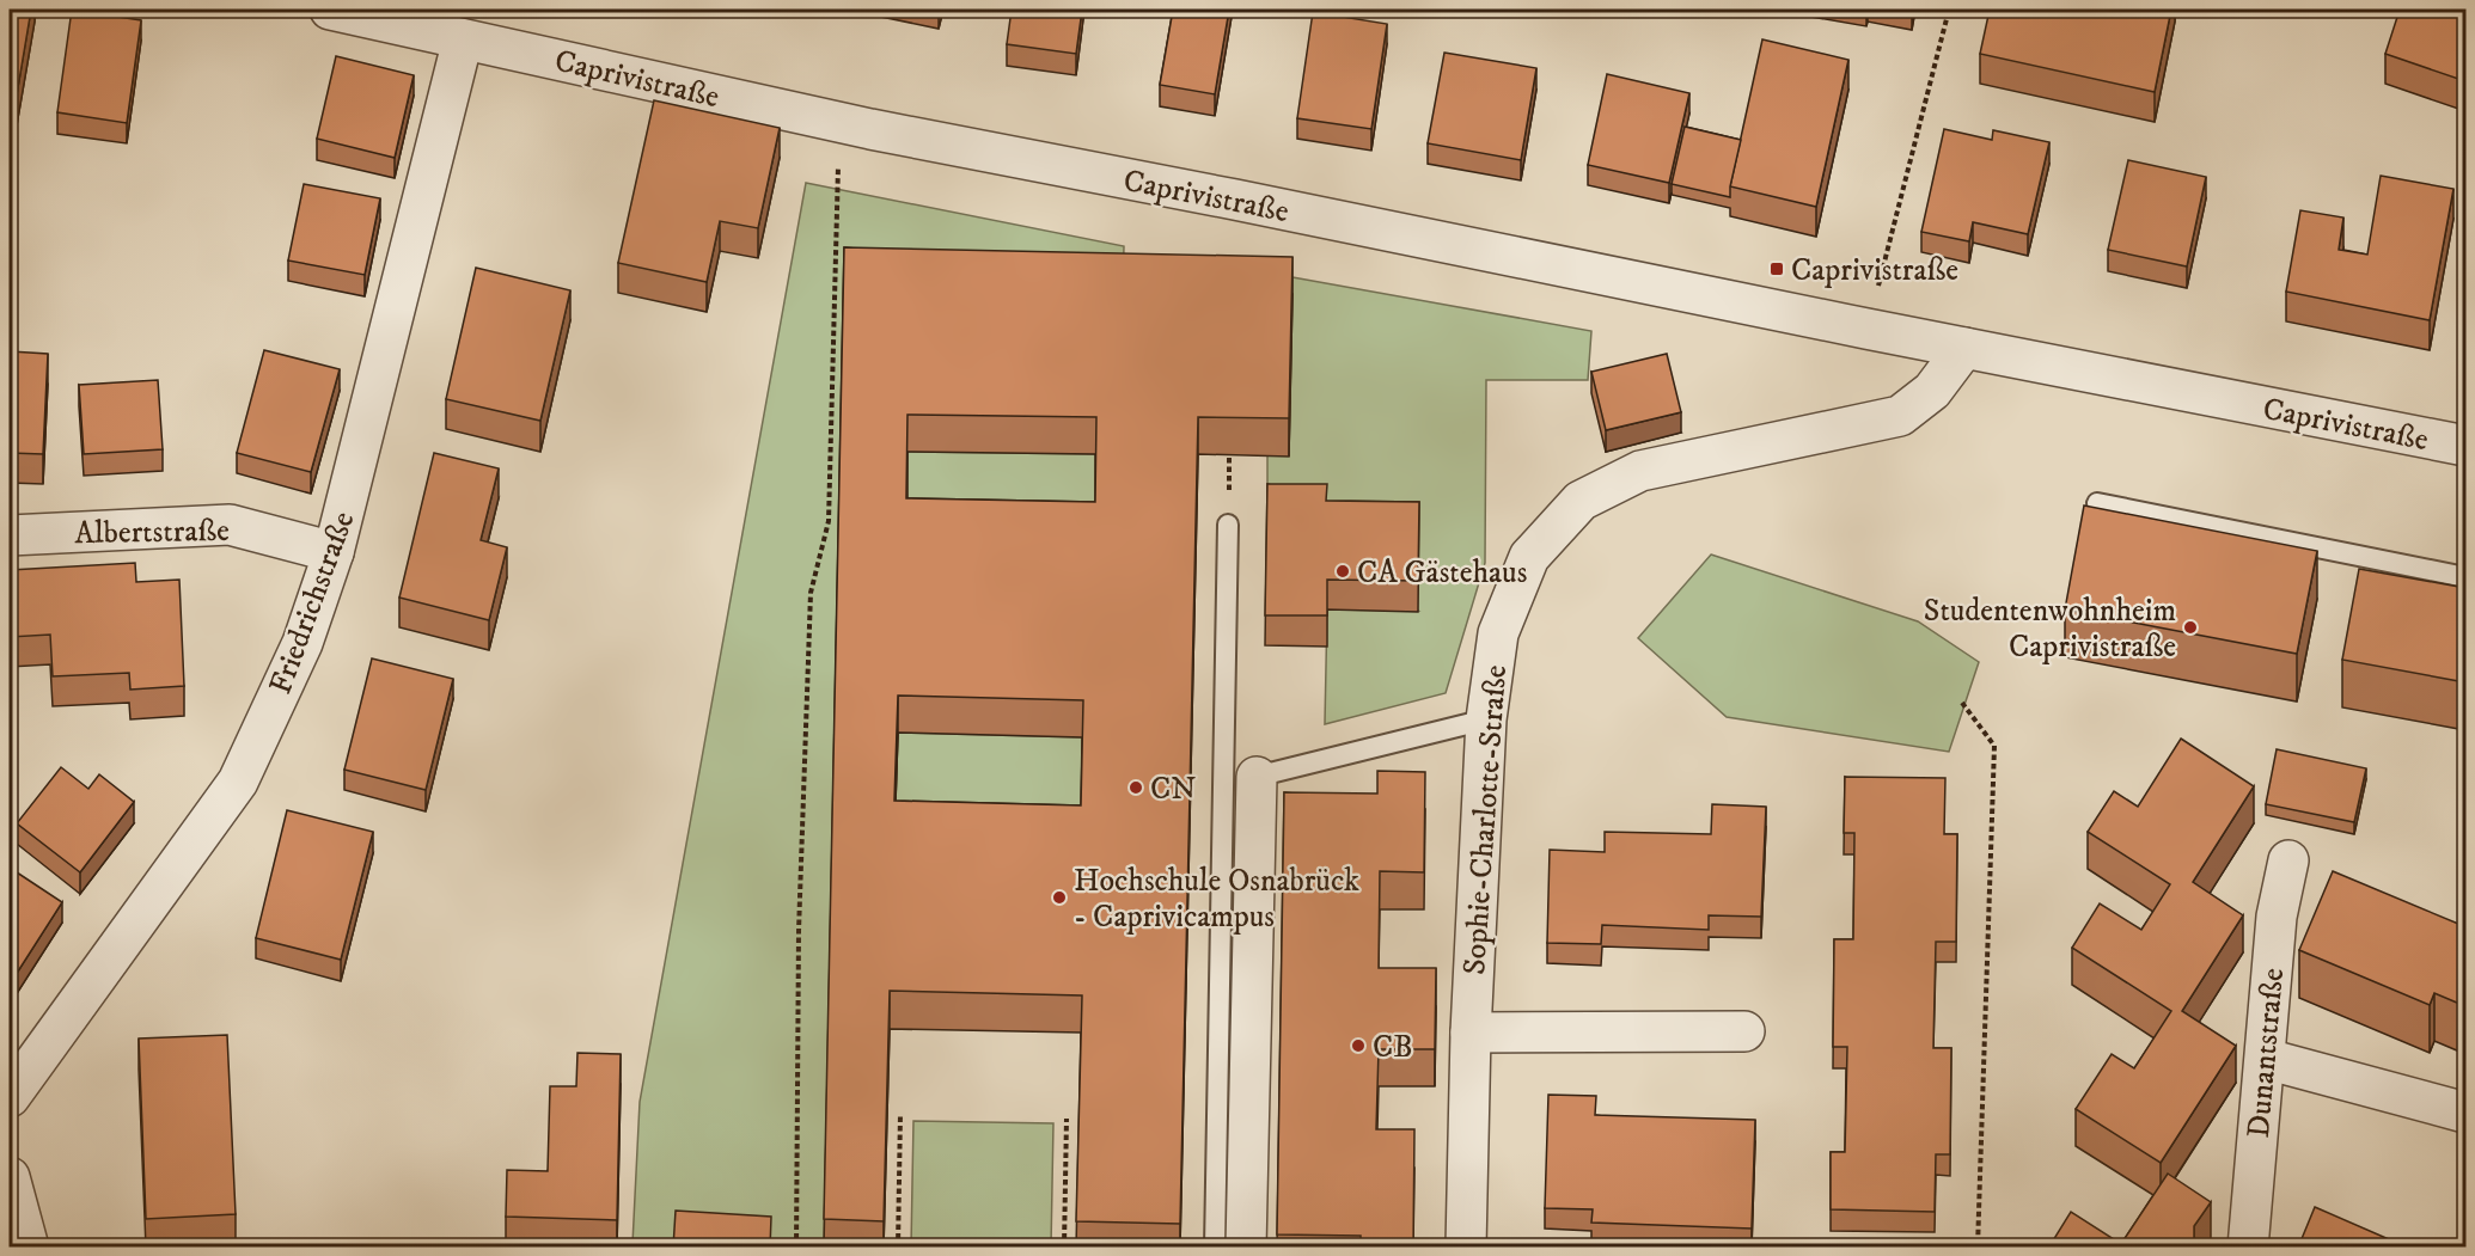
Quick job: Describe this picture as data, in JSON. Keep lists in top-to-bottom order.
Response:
{
  "streets": {
    "street": [
      "Caprivistraße",
      "Albertstraße",
      "Friedrichstraße",
      "Sophie-Charlotte-Straße",
      "Dunantstraße"
    ]
  },
  "crossings": [
    ["Caprivistraße", "Friedrichstraße"],
    ["Caprivistraße", "Sophie-Charlotte-Straße"],
    ["Albertstraße", "Friedrichstraße"]
  ],
  "places": {
    "transit": ["Caprivistraße"],
    "other": [
      "CA Gästehaus",
      "Studentenwohnheim Caprivistraße",
      "CN",
      "Hochschule Osnabrück - Caprivicampus",
      "CB"
    ]
  }
}
